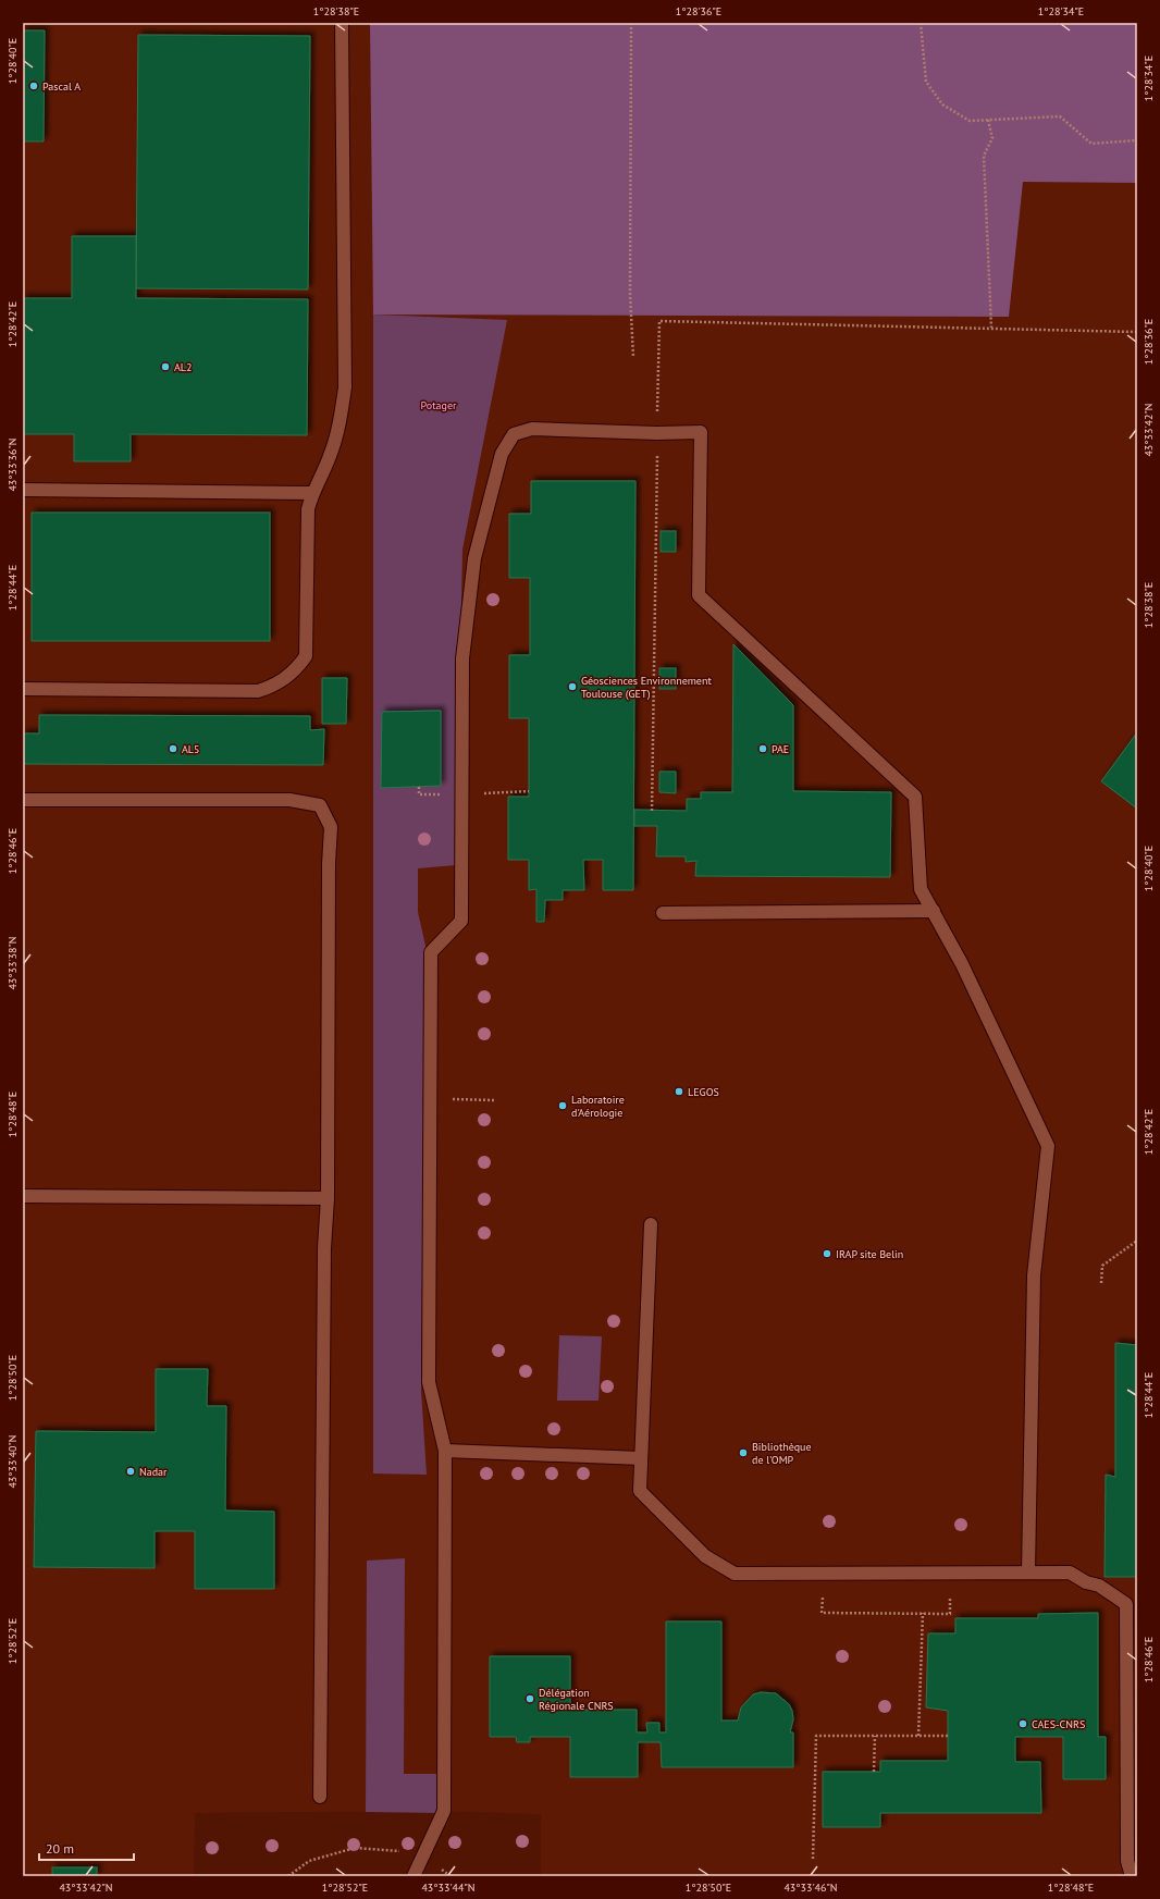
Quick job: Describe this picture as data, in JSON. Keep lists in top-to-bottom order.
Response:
{
  "parks": ["Potager"],
  "places": [
    "Pascal A",
    "AL2",
    "Géosciences Environnement Toulouse (GET)",
    "AL5",
    "PAE",
    "LEGOS",
    "Laboratoire d'Aérologie",
    "IRAP site Belin",
    "Bibliothèque de l'OMP",
    "Nadar",
    "Délégation Régionale CNRS",
    "CAES-CNRS"
  ],
  "scale_bar": "20 m",
  "coordinates": [
    "1°28'38\"E",
    "1°28'36\"E",
    "1°28'34\"E",
    "1°28'40\"E",
    "1°28'42\"E",
    "43°33'42\"N",
    "43°33'36\"N",
    "1°28'44\"E",
    "1°28'46\"E",
    "43°33'38\"N",
    "1°28'48\"E",
    "1°28'50\"E",
    "43°33'40\"N",
    "1°28'52\"E",
    "43°33'44\"N",
    "43°33'46\"N"
  ]
}
